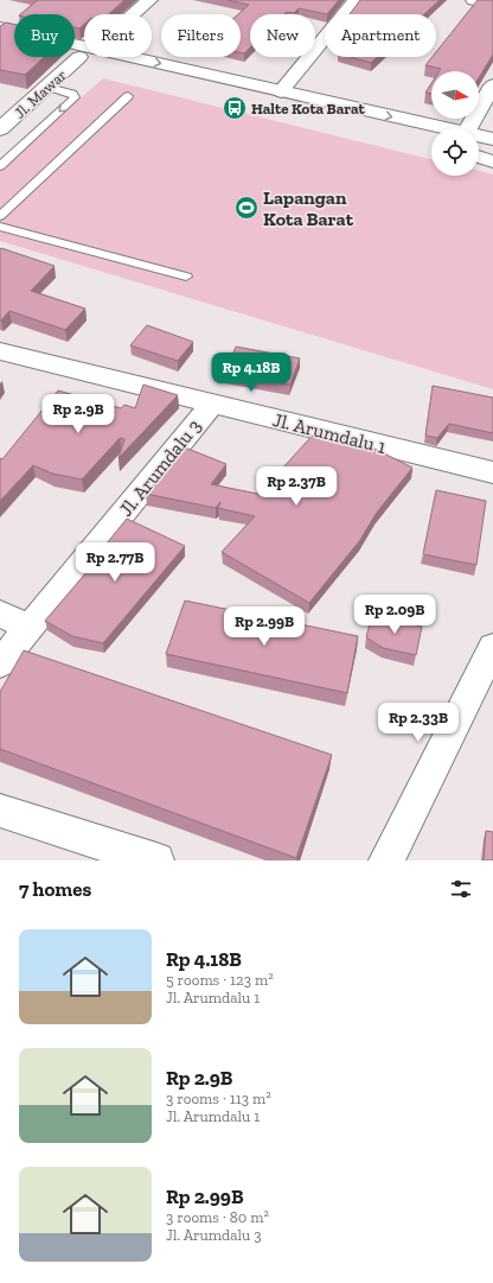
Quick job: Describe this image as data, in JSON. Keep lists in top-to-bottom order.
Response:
{
  "streets": {
    "street": ["Jl. Mawar", "Jl. Arumdalu 1", "Jl. Arumdalu 3"]
  },
  "crossings": [
    ["Jl. Arumdalu 1", "Jl. Arumdalu 3"]
  ],
  "places": {
    "bus stop": ["Halte Kota Barat"],
    "sports": ["Lapangan Kota Barat"]
  },
  "north": "right",
  "page": {
    "chip": [
      "Buy",
      "Rent",
      "Filters",
      "New",
      "Apartment"
    ],
    "price": [
      "Rp 4.18B",
      "Rp 2.9B",
      "Rp 2.37B",
      "Rp 2.77B",
      "Rp 2.09B",
      "Rp 2.99B",
      "Rp 2.33B"
    ],
    "heading": "7 homes",
    "list": [
      {
        "name": "Rp 4.18B",
        "note": "5 rooms · 123 m² · Jl. Arumdalu 1"
      },
      {
        "name": "Rp 2.9B",
        "note": "3 rooms · 113 m² · Jl. Arumdalu 1"
      },
      {
        "name": "Rp 2.99B",
        "note": "3 rooms · 80 m² · Jl. Arumdalu 3"
      }
    ]
  }
}
